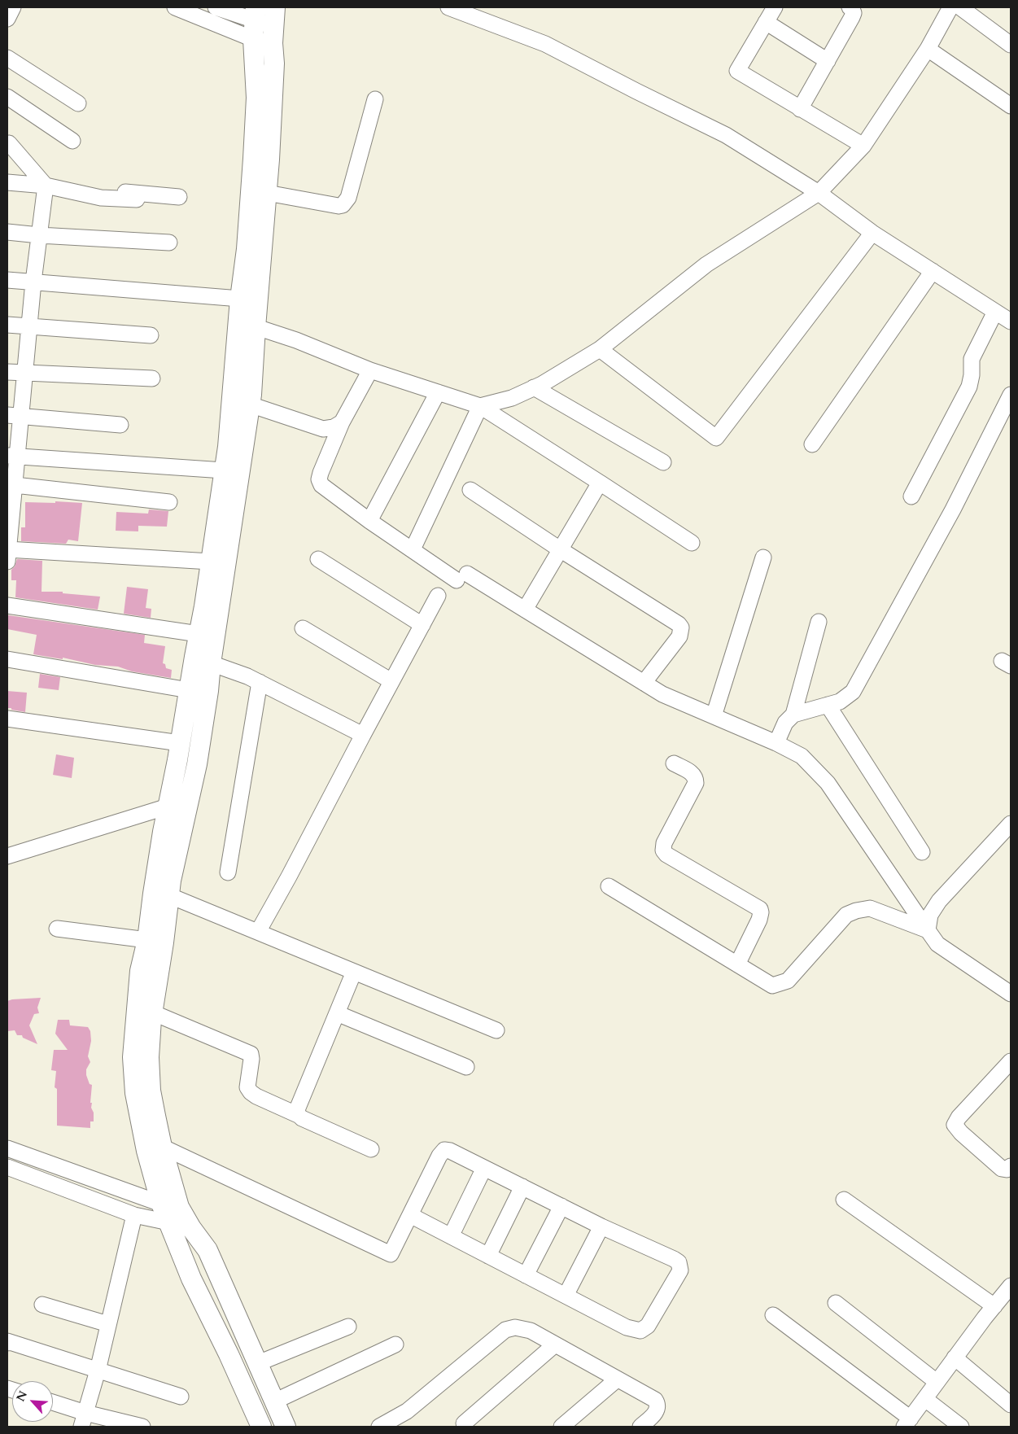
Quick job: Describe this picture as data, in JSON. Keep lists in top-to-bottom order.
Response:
{
  "north": "top left"
}
